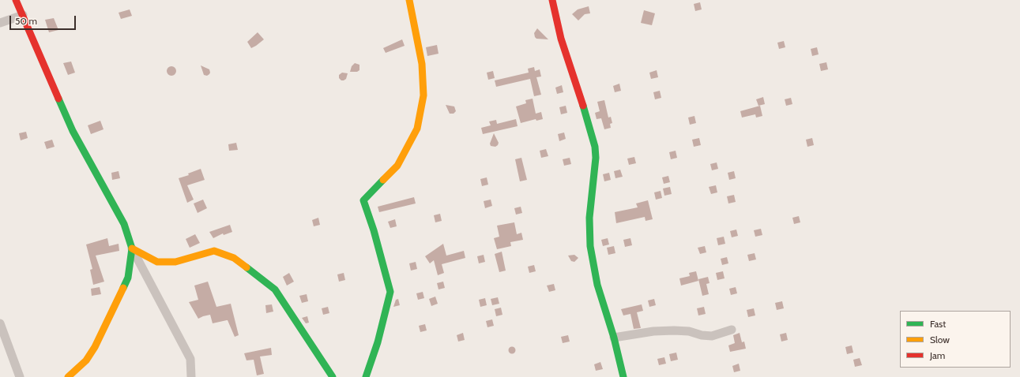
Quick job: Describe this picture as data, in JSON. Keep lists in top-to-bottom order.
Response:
{
  "legend": ["Fast", "Slow", "Jam"],
  "scale_bar": "50 m"
}
